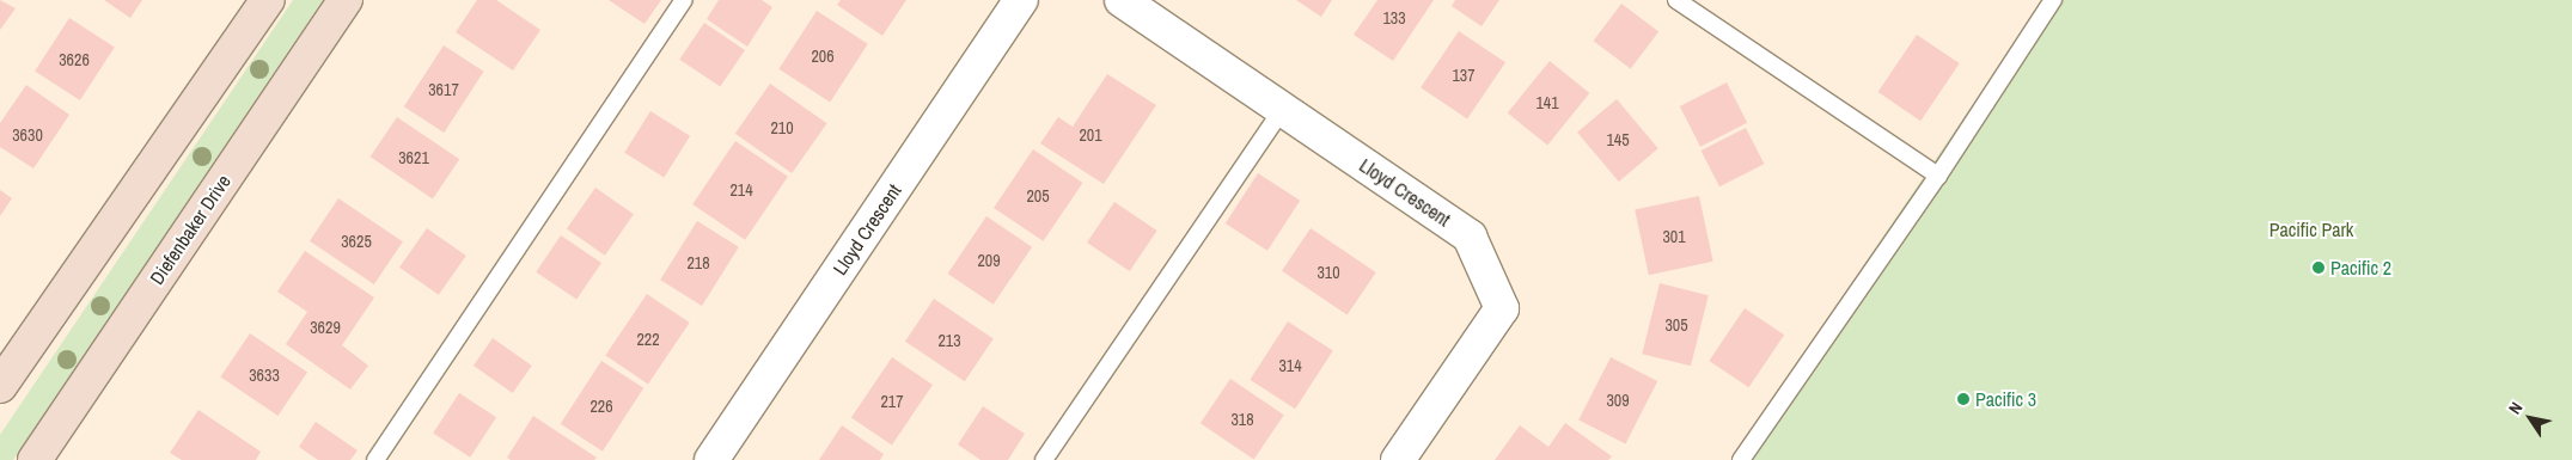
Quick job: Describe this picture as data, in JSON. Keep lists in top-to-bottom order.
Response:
{
  "streets": {
    "street": ["Lloyd Crescent", "Diefenbaker Drive"]
  },
  "parks": ["Pacific Park"],
  "places": ["Pacific 2", "Pacific 3"],
  "house_numbers": [
    "133",
    "206",
    "3626",
    "137",
    "3617",
    "141",
    "210",
    "3630",
    "201",
    "145",
    "3621",
    "214",
    "205",
    "301",
    "3625",
    "209",
    "218",
    "310",
    "305",
    "3629",
    "222",
    "213",
    "314",
    "3633",
    "309",
    "217",
    "226",
    "318"
  ],
  "north": "top left"
}
